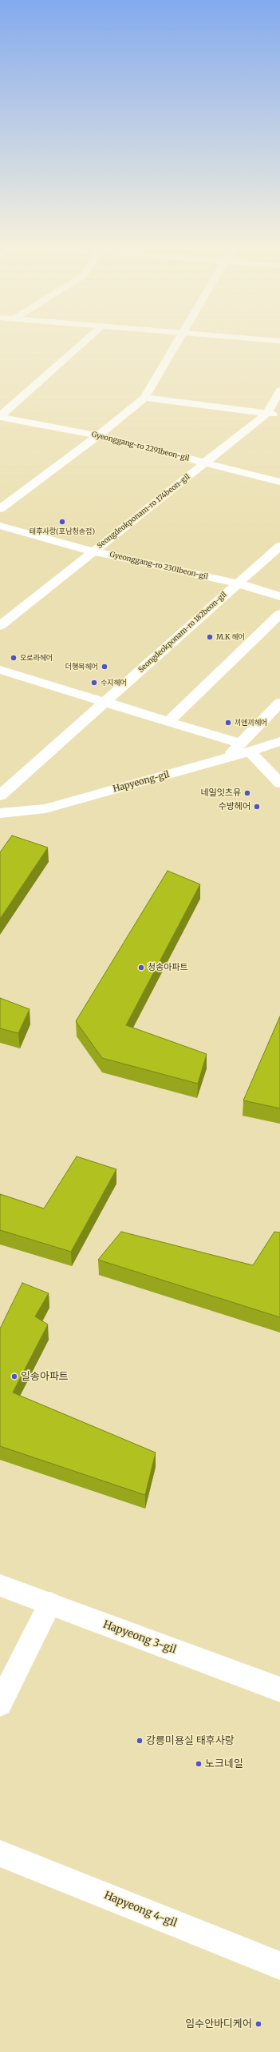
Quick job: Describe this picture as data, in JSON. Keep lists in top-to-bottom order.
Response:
{
  "streets": {
    "street": [
      "Gyeonggang-ro 2291beon-gil",
      "Seongdeokponam-ro 174beon-gil",
      "Gyeonggang-ro 2301beon-gil",
      "Seongdeokponam-ro 182beon-gil",
      "Hapyeong-gil",
      "Hapyeong 3-gil",
      "Hapyeong 4-gil"
    ]
  },
  "crossings": [
    ["Gyeonggang-ro 2291beon-gil", "Seongdeokponam-ro 174beon-gil"],
    ["Seongdeokponam-ro 174beon-gil", "Gyeonggang-ro 2301beon-gil"],
    ["Gyeonggang-ro 2301beon-gil", "Seongdeokponam-ro 182beon-gil"]
  ],
  "places": [
    "태후사랑(포남청송점)",
    "M.K 헤어",
    "오로라헤어",
    "더행복헤어",
    "수지헤어",
    "끼앤끼헤어",
    "네일잇츠유",
    "수방헤어",
    "청송아파트",
    "일송아파트",
    "강릉미용실 태후사랑",
    "노크네일",
    "임수안바디케어"
  ]
}
